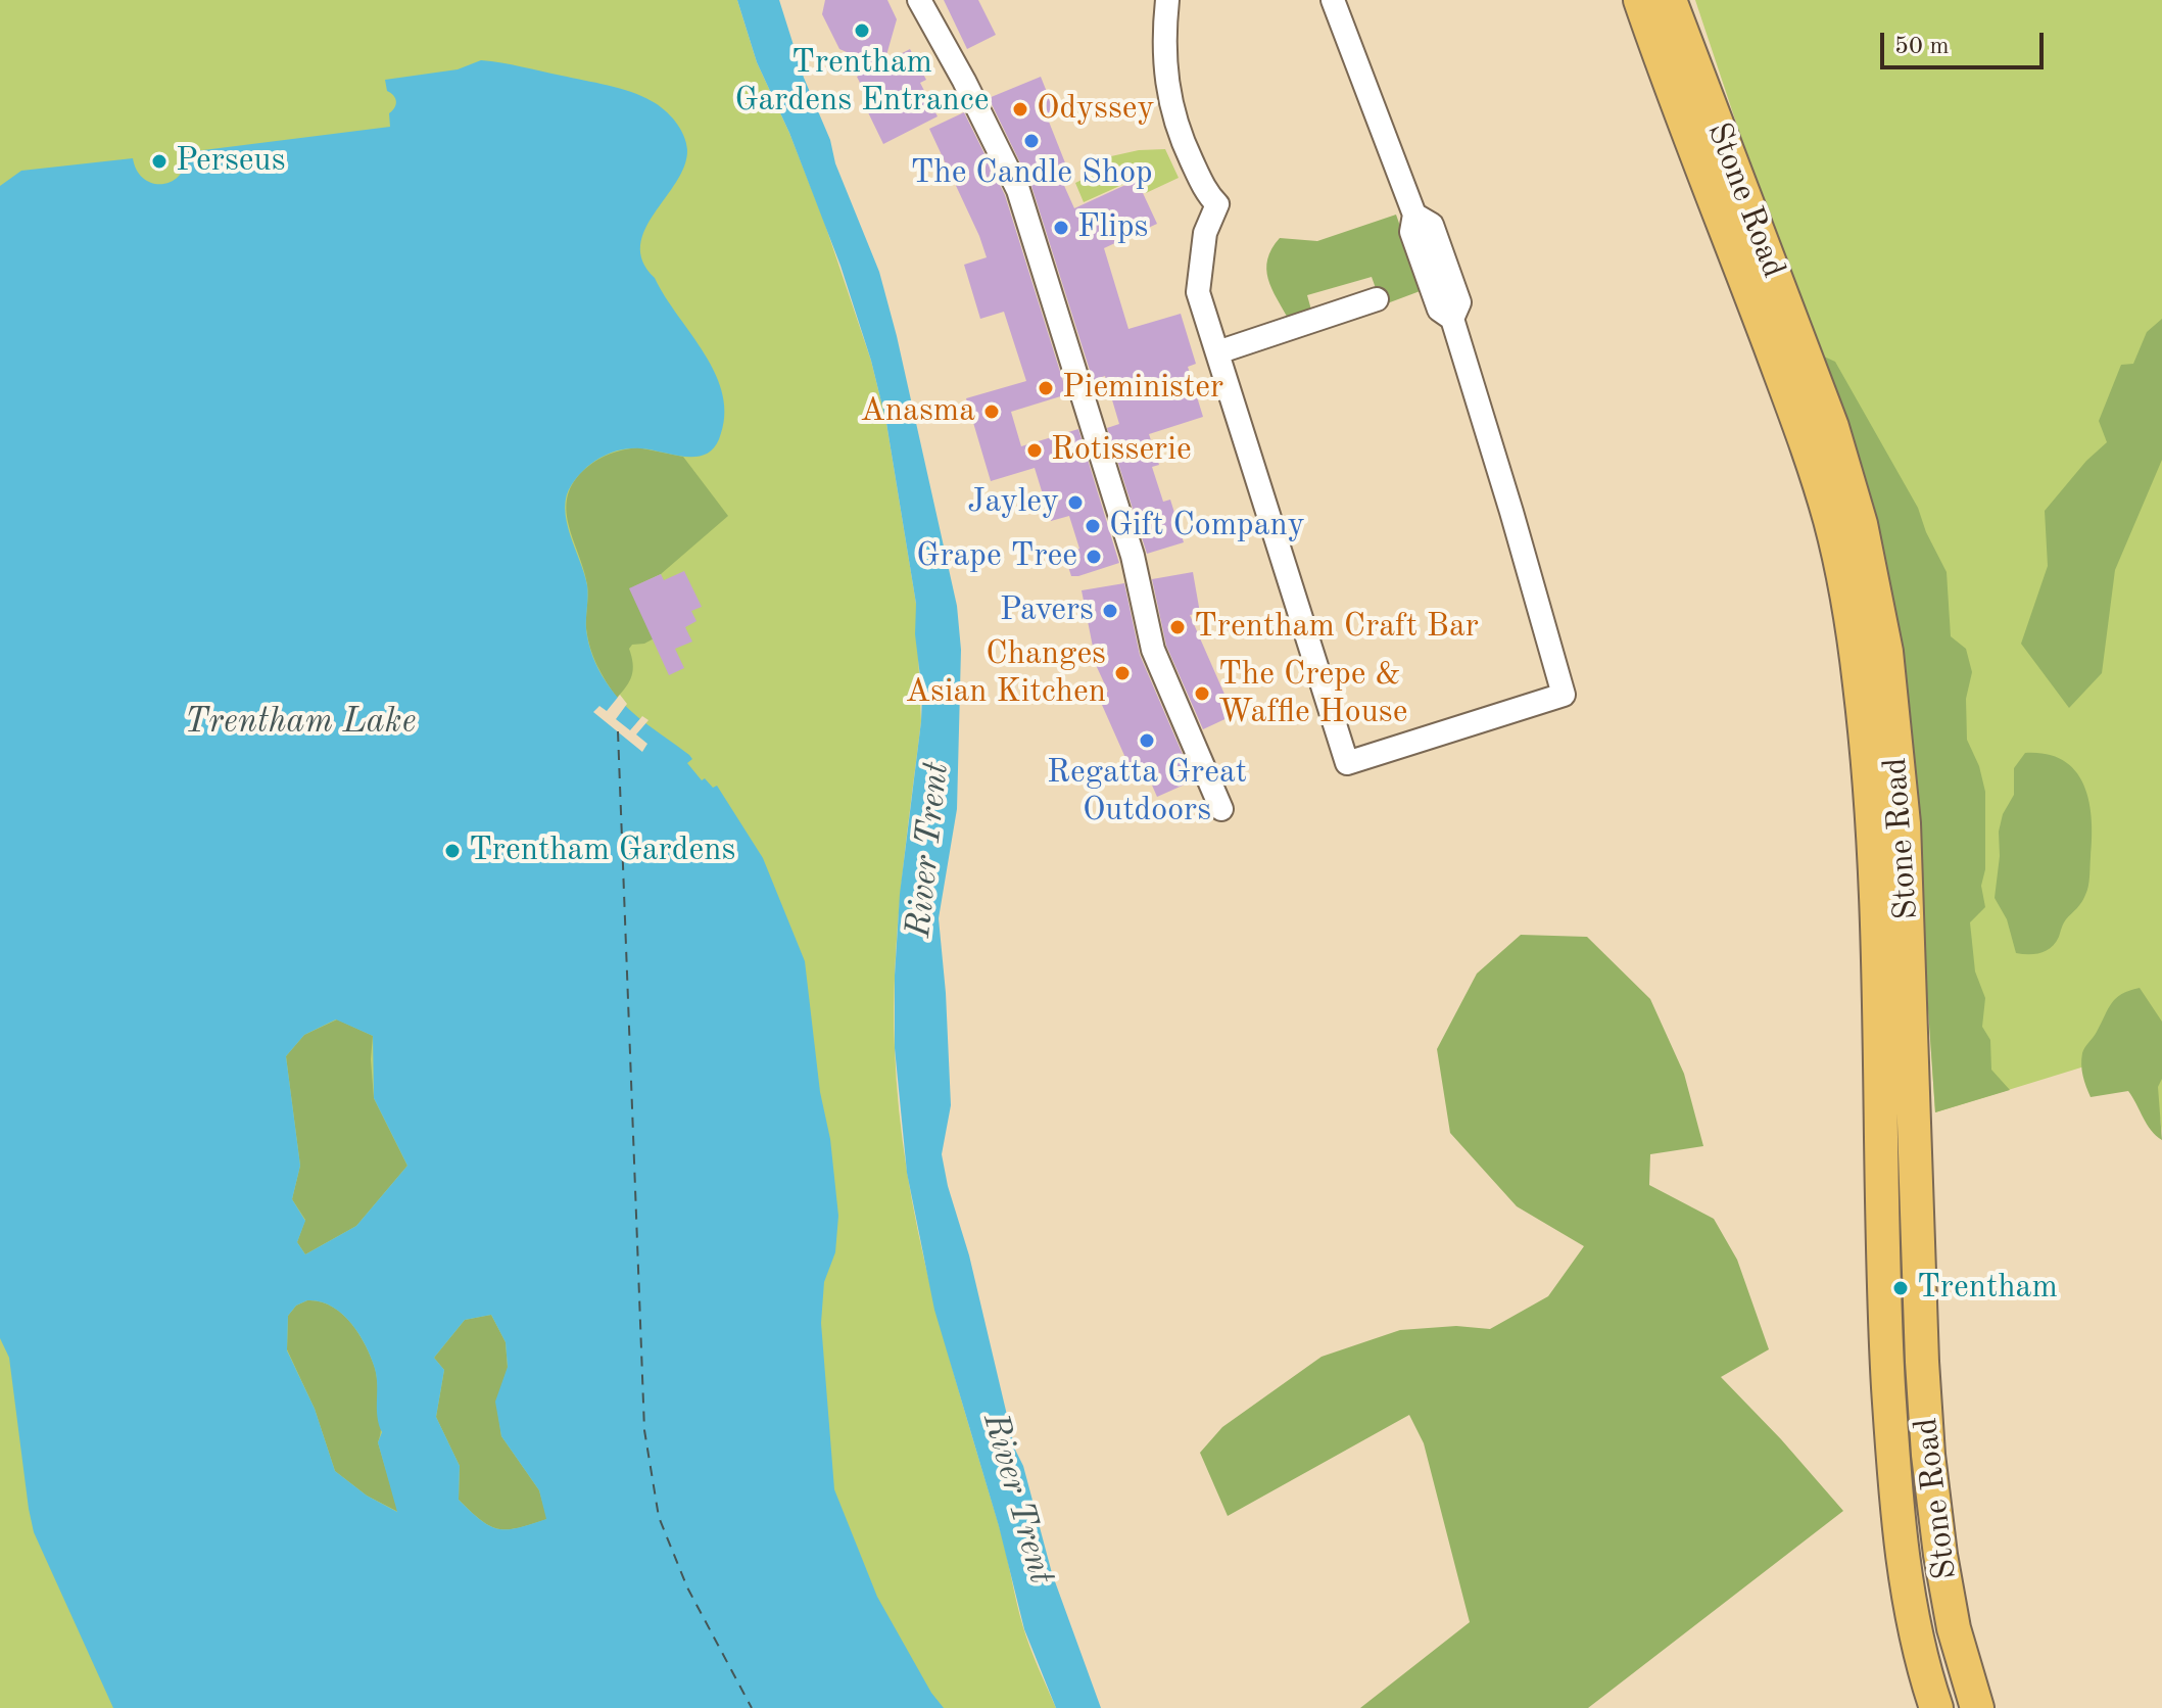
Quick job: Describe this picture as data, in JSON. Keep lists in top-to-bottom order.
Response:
{
  "streets": {
    "highway": ["Stone Road"]
  },
  "water": ["Trentham Lake", "River Trent"],
  "places": [
    "Trentham Gardens Entrance",
    "Odyssey",
    "The Candle Shop",
    "Perseus",
    "Flips",
    "Pieminister",
    "Anasma",
    "Rotisserie",
    "Jayley",
    "Gift Company",
    "Grape Tree",
    "Pavers",
    "Trentham Craft Bar",
    "Changes Asian Kitchen",
    "The Crepe & Waffle House",
    "Regatta Great Outdoors",
    "Trentham Gardens",
    "Trentham"
  ],
  "scale_bar": "50 m"
}
